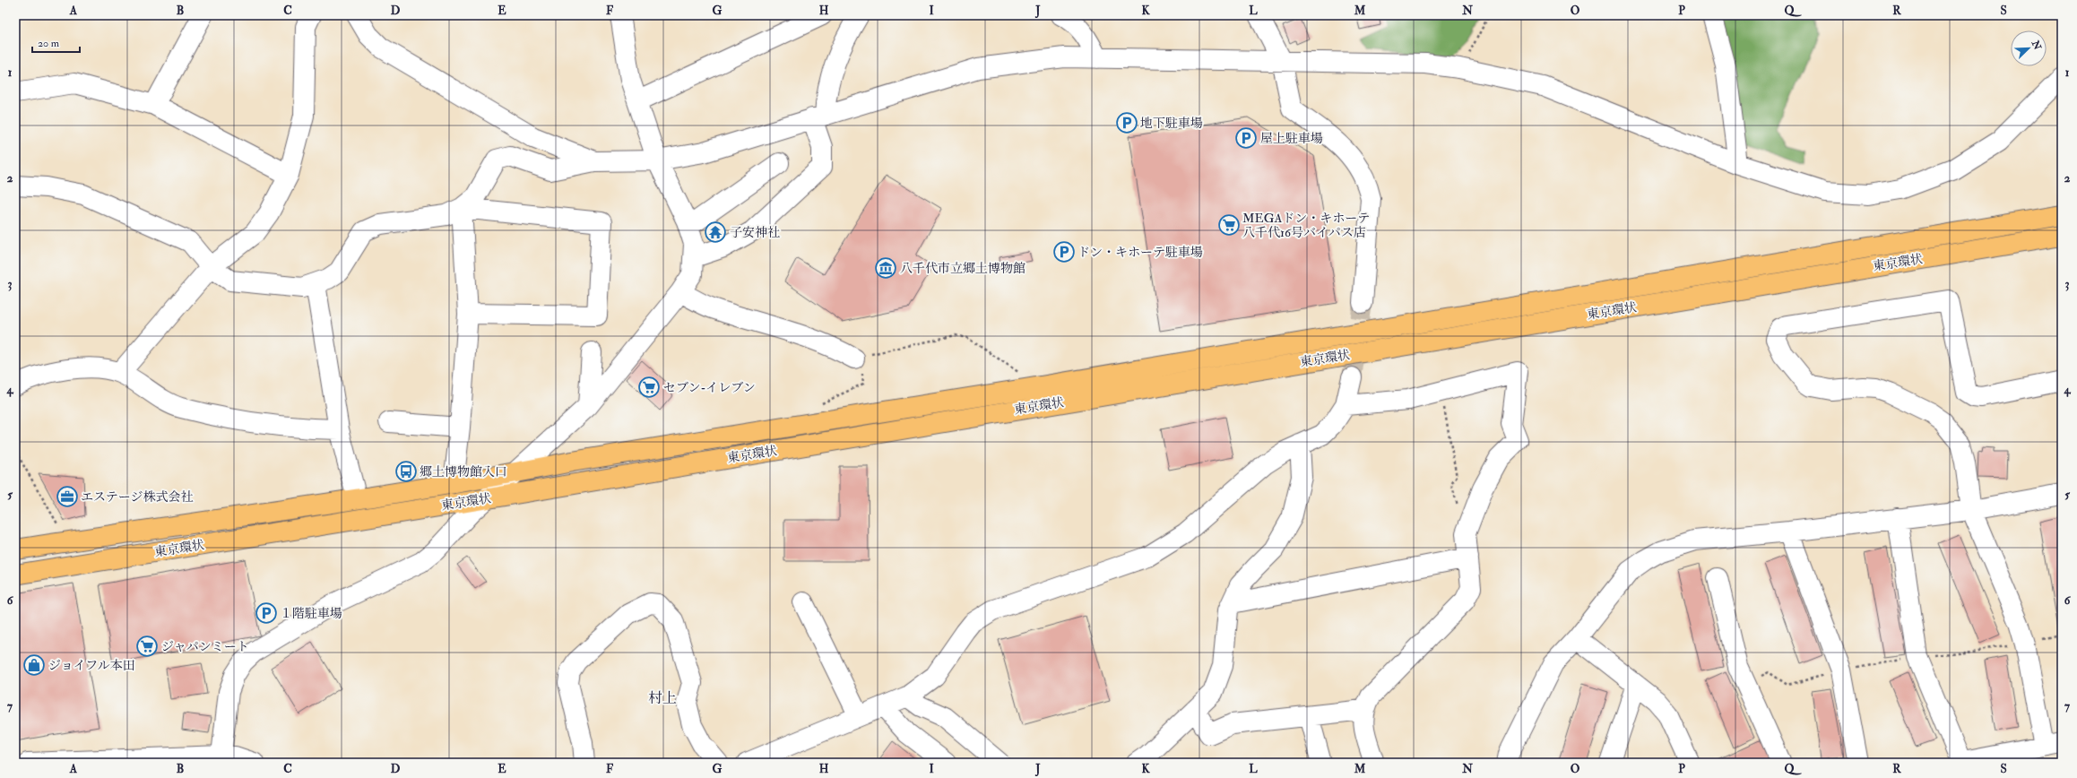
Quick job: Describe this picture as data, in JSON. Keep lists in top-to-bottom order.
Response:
{
  "streets": {
    "highway": ["東京環状"]
  },
  "districts": ["村上"],
  "places": {
    "parking": [
      "地下駐車場",
      "屋上駐車場",
      "ドン・キホーテ駐車場",
      "１階駐車場"
    ],
    "supermarket": ["MEGAドン・キホーテ 八千代16号バイパス店", "セブン-イレブン", "ジャパンミート"],
    "temple": ["子安神社"],
    "museum": ["八千代市立郷土博物館"],
    "bus stop": ["郷土博物館入口"],
    "office": ["エステージ株式会社"],
    "shop": ["ジョイフル本田"]
  },
  "scale_bar": "20 m",
  "north": "top right",
  "grid": {
    "columns": [
      "A",
      "B",
      "C",
      "D",
      "E",
      "F",
      "G",
      "H",
      "I",
      "J",
      "K",
      "L",
      "M",
      "N",
      "O",
      "P",
      "Q",
      "R",
      "S"
    ],
    "rows": [
      "1",
      "2",
      "3",
      "4",
      "5",
      "6",
      "7"
    ]
  }
}
